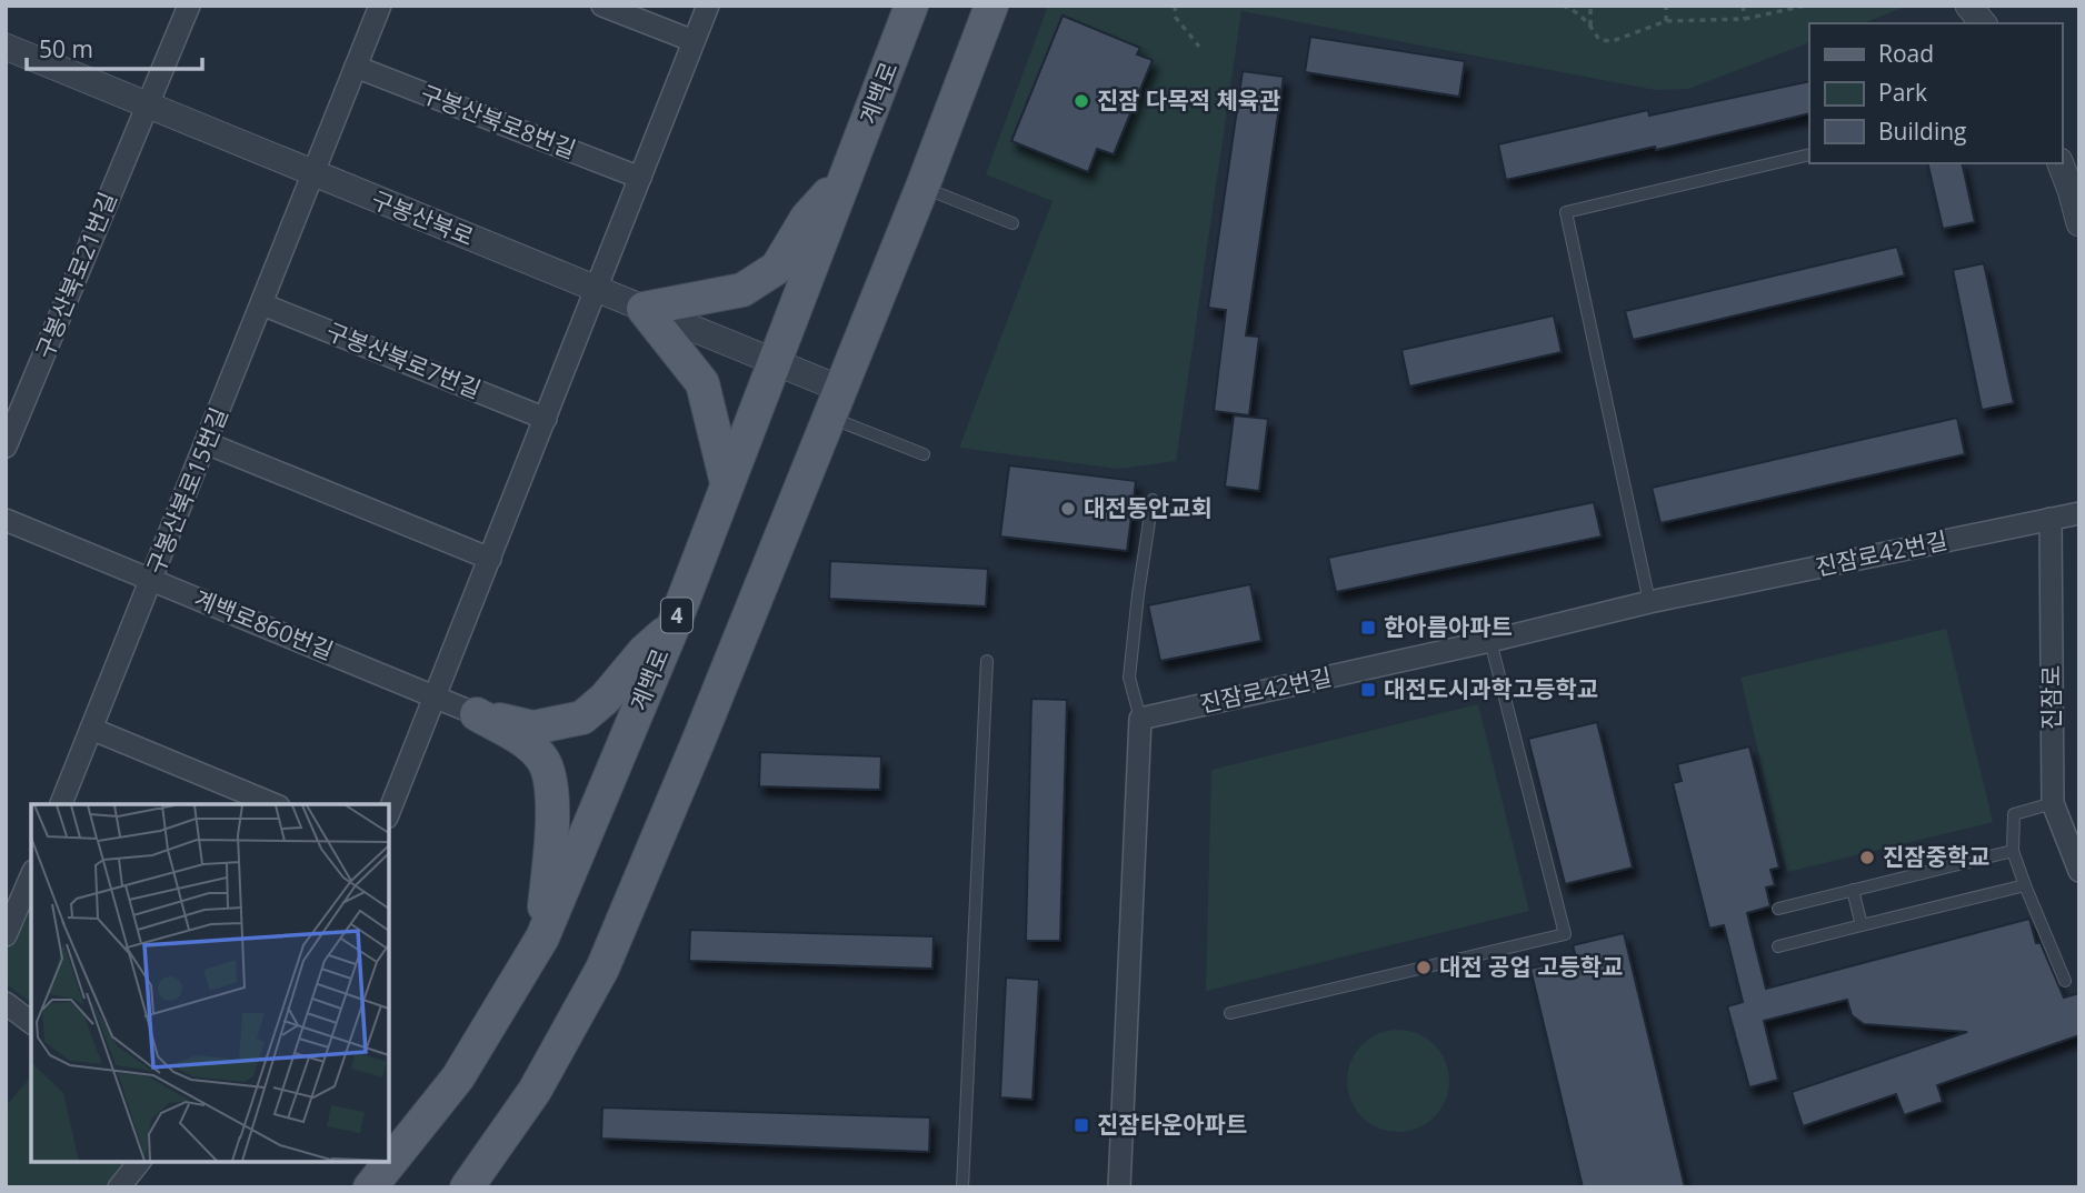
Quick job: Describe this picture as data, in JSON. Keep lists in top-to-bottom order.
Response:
{
  "streets": {
    "main road": ["계백로", "4"],
    "street": [
      "구봉산북로8번길",
      "구봉산북로",
      "구봉산북로21번길",
      "구봉산북로7번길",
      "구봉산북로15번길",
      "진잠로42번길",
      "계백로860번길",
      "진잠로"
    ]
  },
  "crossings": [
    ["계백로", "구봉산북로"],
    ["구봉산북로8번길", "구봉산북로15번길"],
    ["구봉산북로", "구봉산북로21번길"],
    ["구봉산북로", "구봉산북로15번길"],
    ["구봉산북로7번길", "구봉산북로15번길"],
    ["구봉산북로15번길", "계백로860번길"],
    ["진잠로42번길", "진잠로"]
  ],
  "places": {
    "other": [
      "진잠 다목적 체육관",
      "대전동안교회",
      "진잠중학교",
      "대전 공업 고등학교"
    ],
    "transit": ["한아름아파트", "대전도시과학고등학교", "진잠타운아파트"]
  },
  "legend": ["Road", "Park", "Building"],
  "scale_bar": "50 m"
}
